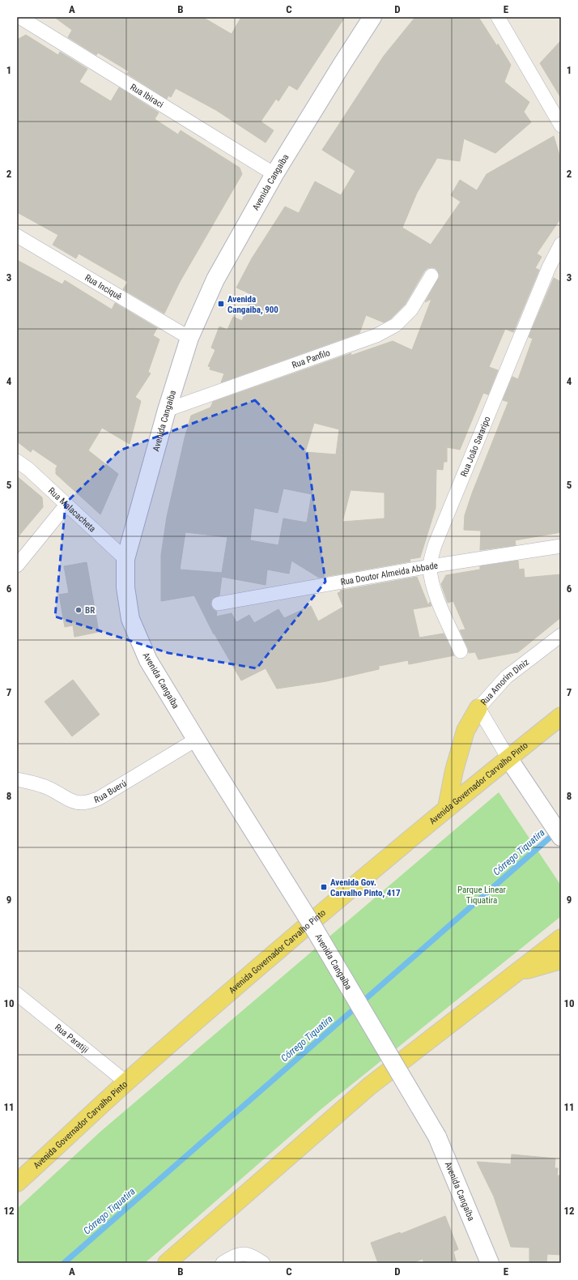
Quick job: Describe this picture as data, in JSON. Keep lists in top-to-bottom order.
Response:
{
  "streets": {
    "main road": ["Avenida Cangaíba", "Rua Amorim Diniz", "Avenida Governador Carvalho Pinto"],
    "street": [
      "Rua Ibiraci",
      "Rua Inciquê",
      "Rua Panfilo",
      "Rua João Sararipo",
      "Rua Malacacheta",
      "Rua Doutor Almeida Abbade",
      "Rua Buerú",
      "Rua Paratiji"
    ]
  },
  "crossings": [
    ["Rua Ibiraci", "Avenida Cangaíba"],
    ["Avenida Cangaíba", "Rua Inciquê"],
    ["Avenida Cangaíba", "Rua Panfilo"],
    ["Avenida Cangaíba", "Rua Malacacheta"],
    ["Avenida Cangaíba", "Rua Buerú"],
    ["Rua João Sararipo", "Rua Doutor Almeida Abbade"],
    ["Rua Amorim Diniz", "Avenida Governador Carvalho Pinto"],
    ["Avenida Governador Carvalho Pinto", "Rua Paratiji"]
  ],
  "water": ["Córrego Tiquatira"],
  "parks": ["Parque Linear Tiquatira"],
  "places": {
    "transit": ["Avenida Cangaiba, 900", "Avenida Gov. Carvalho Pinto, 417"],
    "other": ["BR"]
  },
  "grid": {
    "columns": [
      "A",
      "B",
      "C",
      "D",
      "E"
    ],
    "rows": [
      "1",
      "2",
      "3",
      "4",
      "5",
      "6",
      "7",
      "8",
      "9",
      "10",
      "11",
      "12"
    ]
  }
}
